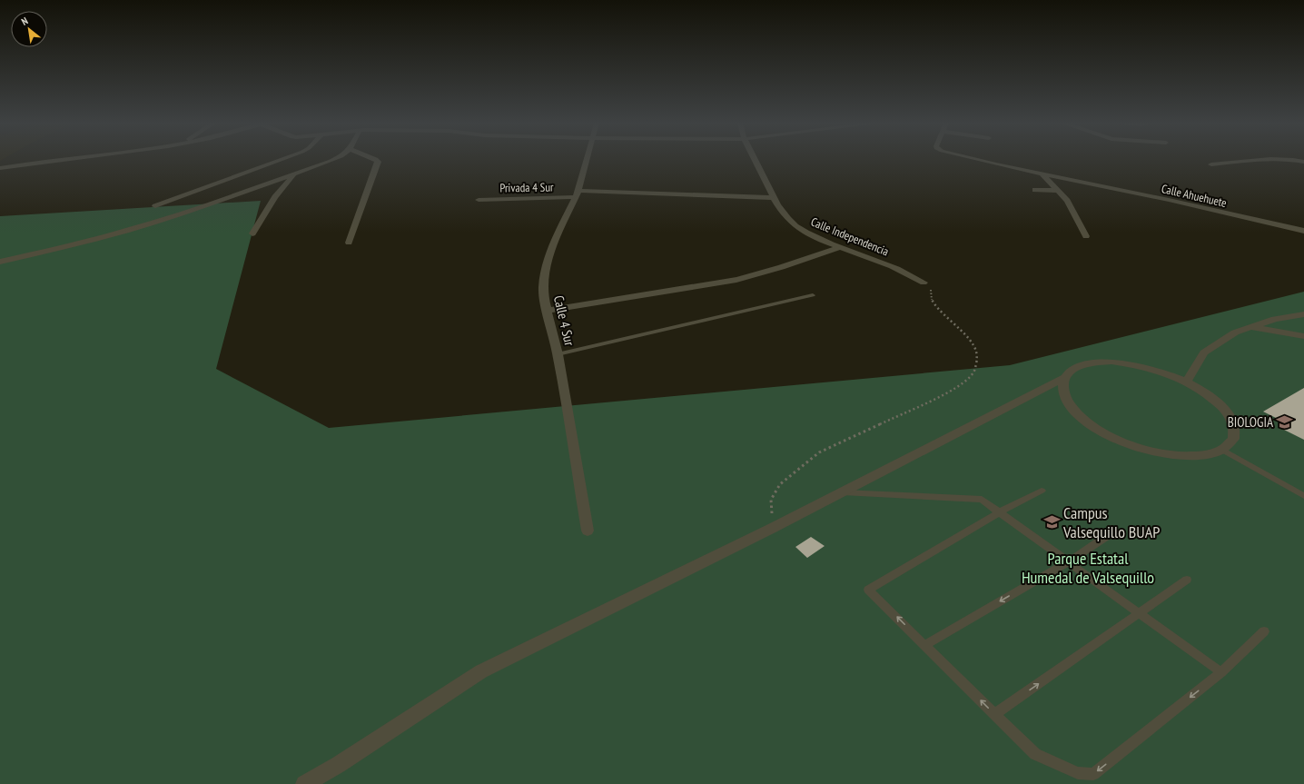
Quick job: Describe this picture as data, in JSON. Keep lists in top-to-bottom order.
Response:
{
  "streets": {
    "street": [
      "Privada 4 Sur",
      "Calle Ahuehuete",
      "Calle Independencia",
      "Calle 4 Sur"
    ]
  },
  "crossings": [
    ["Privada 4 Sur", "Calle Independencia"],
    ["Privada 4 Sur", "Calle 4 Sur"]
  ],
  "parks": ["Parque Estatal Humedal de Valsequillo"],
  "places": {
    "school or university": ["BIOLOGIA", "Campus Valsequillo BUAP"]
  },
  "north": "top left"
}
